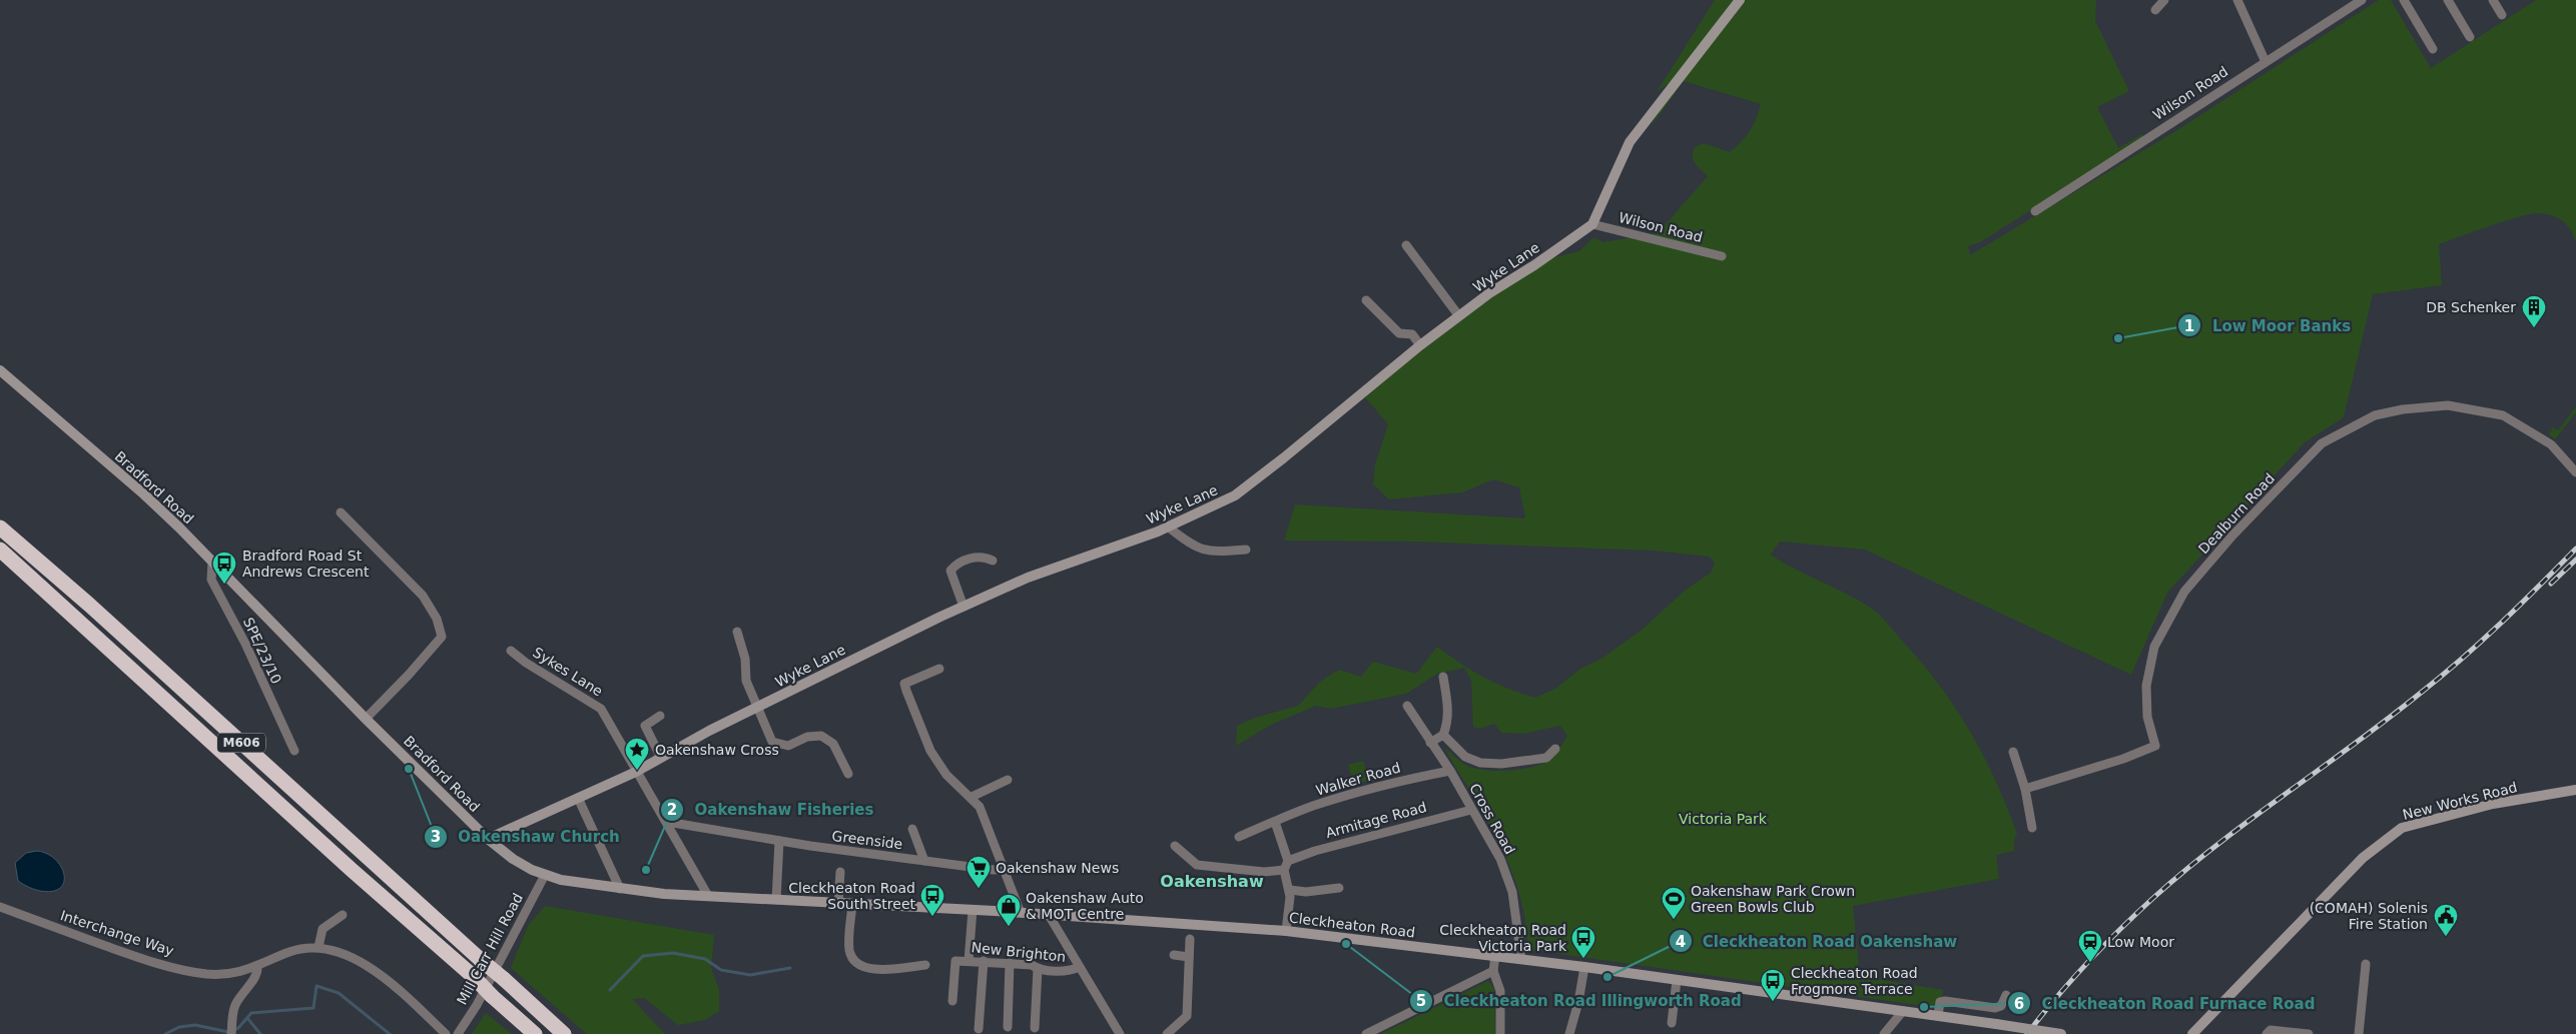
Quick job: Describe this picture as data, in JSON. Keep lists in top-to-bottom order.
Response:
{
  "streets": {
    "highway": ["M606"],
    "street": [
      "Wilson Road",
      "Wyke Lane",
      "Bradford Road",
      "Dealburn Road",
      "SPE/23/10",
      "Sykes Lane",
      "Walker Road",
      "New Works Road",
      "Cross Road",
      "Armitage Road",
      "Greenside",
      "Cleckheaton Road",
      "Interchange Way",
      "Mill Carr Hill Road",
      "New Brighton"
    ]
  },
  "crossings": [
    ["Wilson Road", "Wyke Lane"],
    ["Wyke Lane", "Bradford Road"],
    ["Wyke Lane", "Sykes Lane"],
    ["Bradford Road", "SPE/23/10"],
    ["Bradford Road", "Sykes Lane"],
    ["Bradford Road", "Cleckheaton Road"],
    ["Bradford Road", "Mill Carr Hill Road"],
    ["Sykes Lane", "Greenside"],
    ["Walker Road", "Cross Road"],
    ["Cross Road", "Armitage Road"],
    ["Cross Road", "Cleckheaton Road"]
  ],
  "districts": ["Oakenshaw"],
  "parks": ["Victoria Park"],
  "places": {
    "building": ["DB Schenker"],
    "other": [
      "Low Moor Banks",
      "Oakenshaw Church",
      "Oakenshaw Fisheries",
      "Cleckheaton Road Illingworth Road",
      "Cleckheaton Road Oakenshaw",
      "Cleckheaton Road Furnace Road"
    ],
    "bus stop": [
      "Bradford Road St Andrews Crescent",
      "Cleckheaton Road South Street",
      "Cleckheaton Road Victoria Park",
      "Cleckheaton Road Frogmore Terrace"
    ],
    "place": ["Oakenshaw Cross"],
    "supermarket": ["Oakenshaw News"],
    "sports": ["Oakenshaw Park Crown Green Bowls Club"],
    "shop": ["Oakenshaw Auto & MOT Centre"],
    "public building": ["(COMAH) Solenis Fire Station"],
    "station": ["Low Moor"]
  }
}
